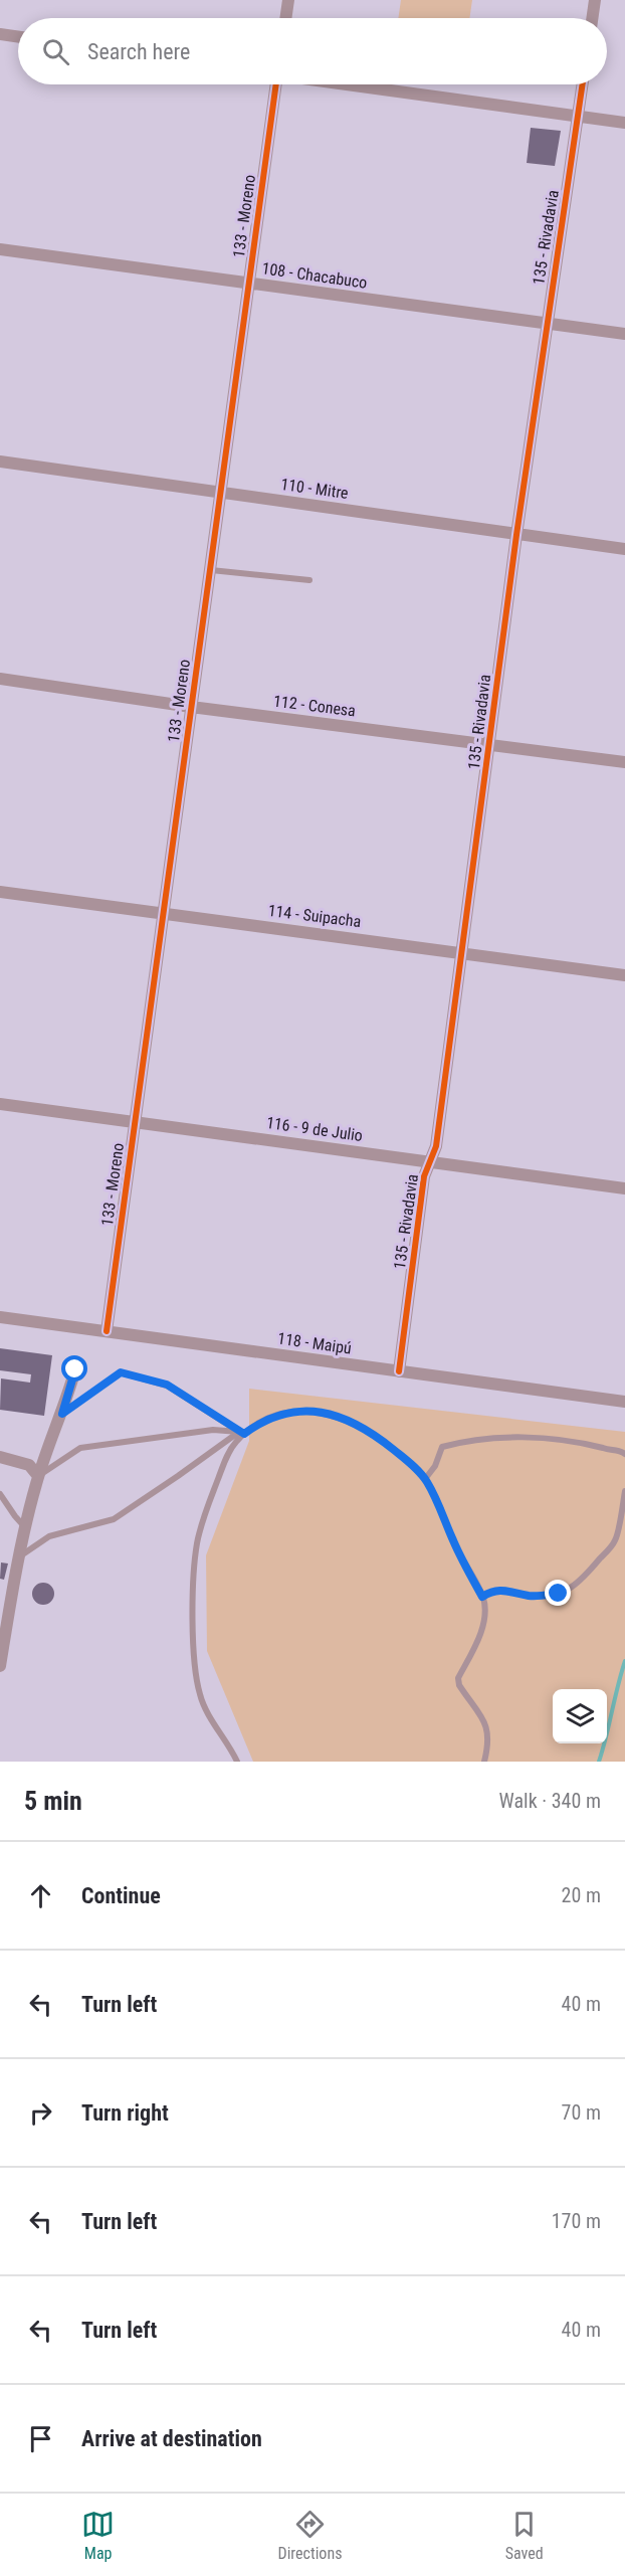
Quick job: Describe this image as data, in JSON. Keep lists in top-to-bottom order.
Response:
{
  "streets": {
    "street": [
      "133 - Moreno",
      "135 - Rivadavia",
      "108 - Chacabuco",
      "110 - Mitre",
      "112 - Conesa",
      "114 - Suipacha",
      "116 - 9 de Julio",
      "118 - Maipú"
    ]
  },
  "crossings": [
    ["133 - Moreno", "108 - Chacabuco"],
    ["133 - Moreno", "110 - Mitre"],
    ["133 - Moreno", "112 - Conesa"],
    ["133 - Moreno", "114 - Suipacha"],
    ["133 - Moreno", "116 - 9 de Julio"],
    ["133 - Moreno", "118 - Maipú"],
    ["135 - Rivadavia", "108 - Chacabuco"],
    ["135 - Rivadavia", "110 - Mitre"],
    ["135 - Rivadavia", "112 - Conesa"],
    ["135 - Rivadavia", "114 - Suipacha"],
    ["135 - Rivadavia", "116 - 9 de Julio"],
    ["135 - Rivadavia", "118 - Maipú"]
  ],
  "page": {
    "search": "Search here",
    "heading": ["5 min", "Walk · 340 m"],
    "list": [
      ["Continue", "20 m"],
      ["Turn left", "40 m"],
      ["Turn right", "70 m"],
      ["Turn left", "170 m"],
      ["Turn left", "40 m"],
      "Arrive at destination"
    ],
    "nav": ["Map", "Directions", "Saved"]
  }
}
